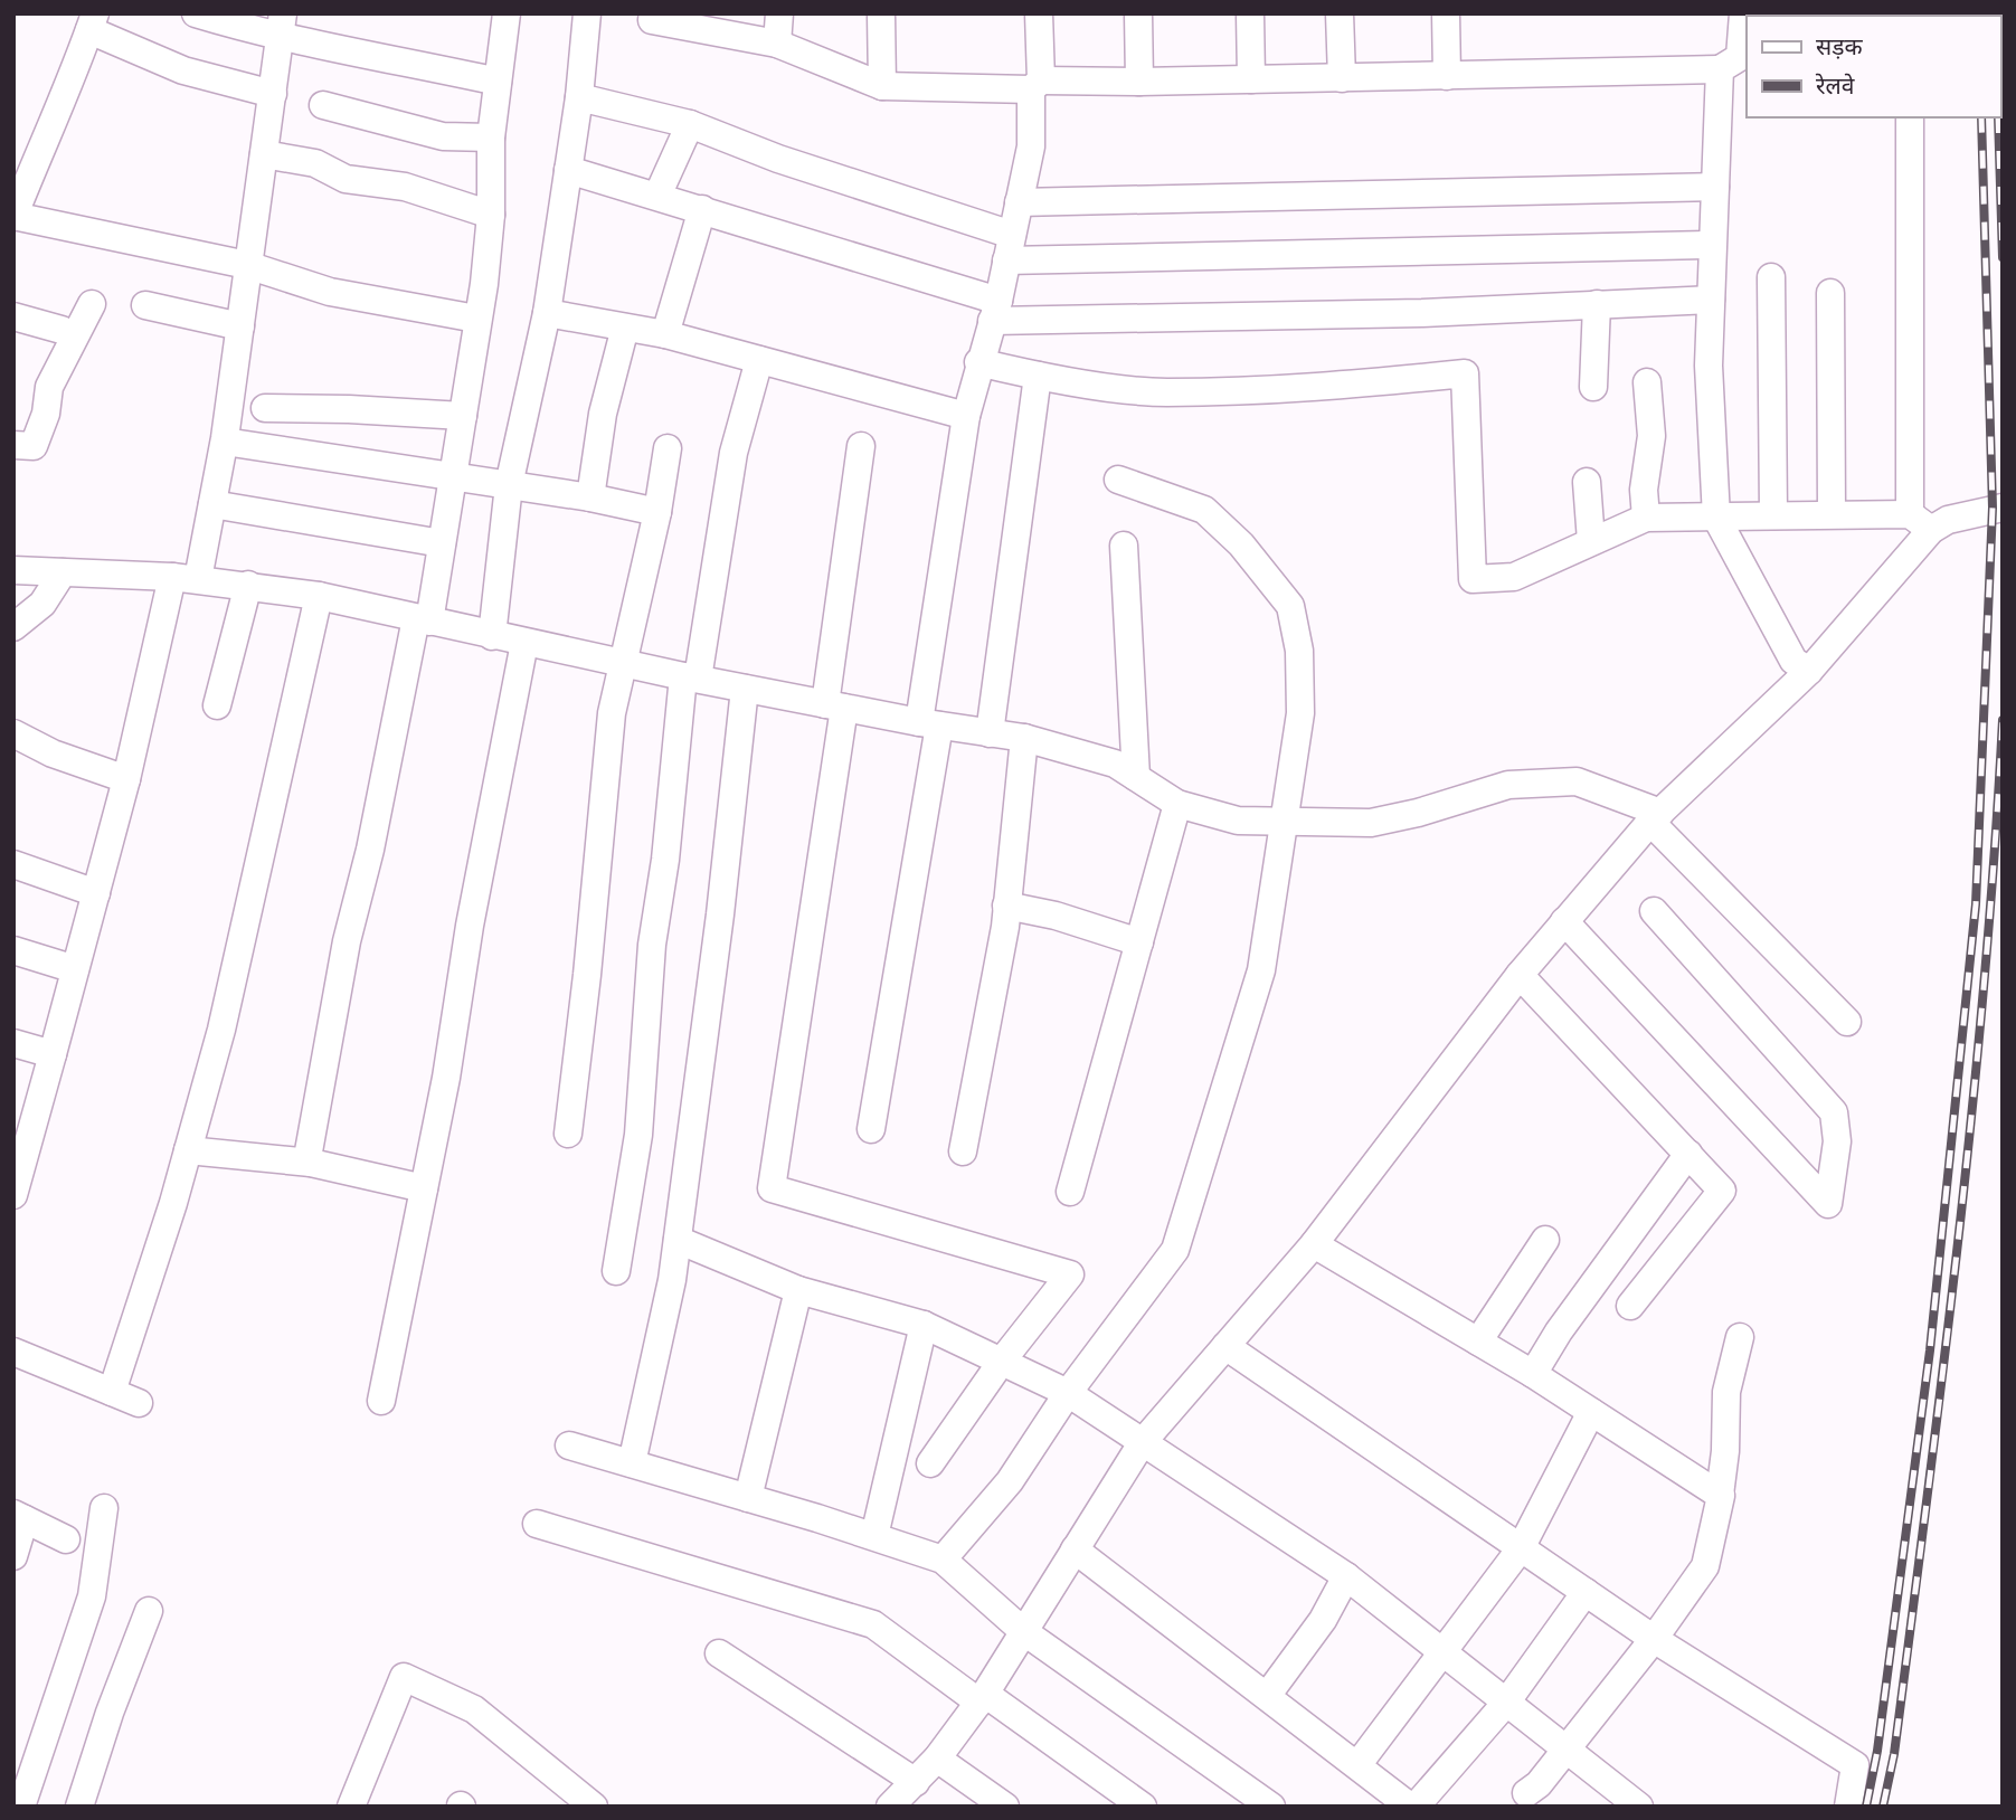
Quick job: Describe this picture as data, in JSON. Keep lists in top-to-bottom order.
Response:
{
  "legend": ["सड़क", "रेलवे"]
}
